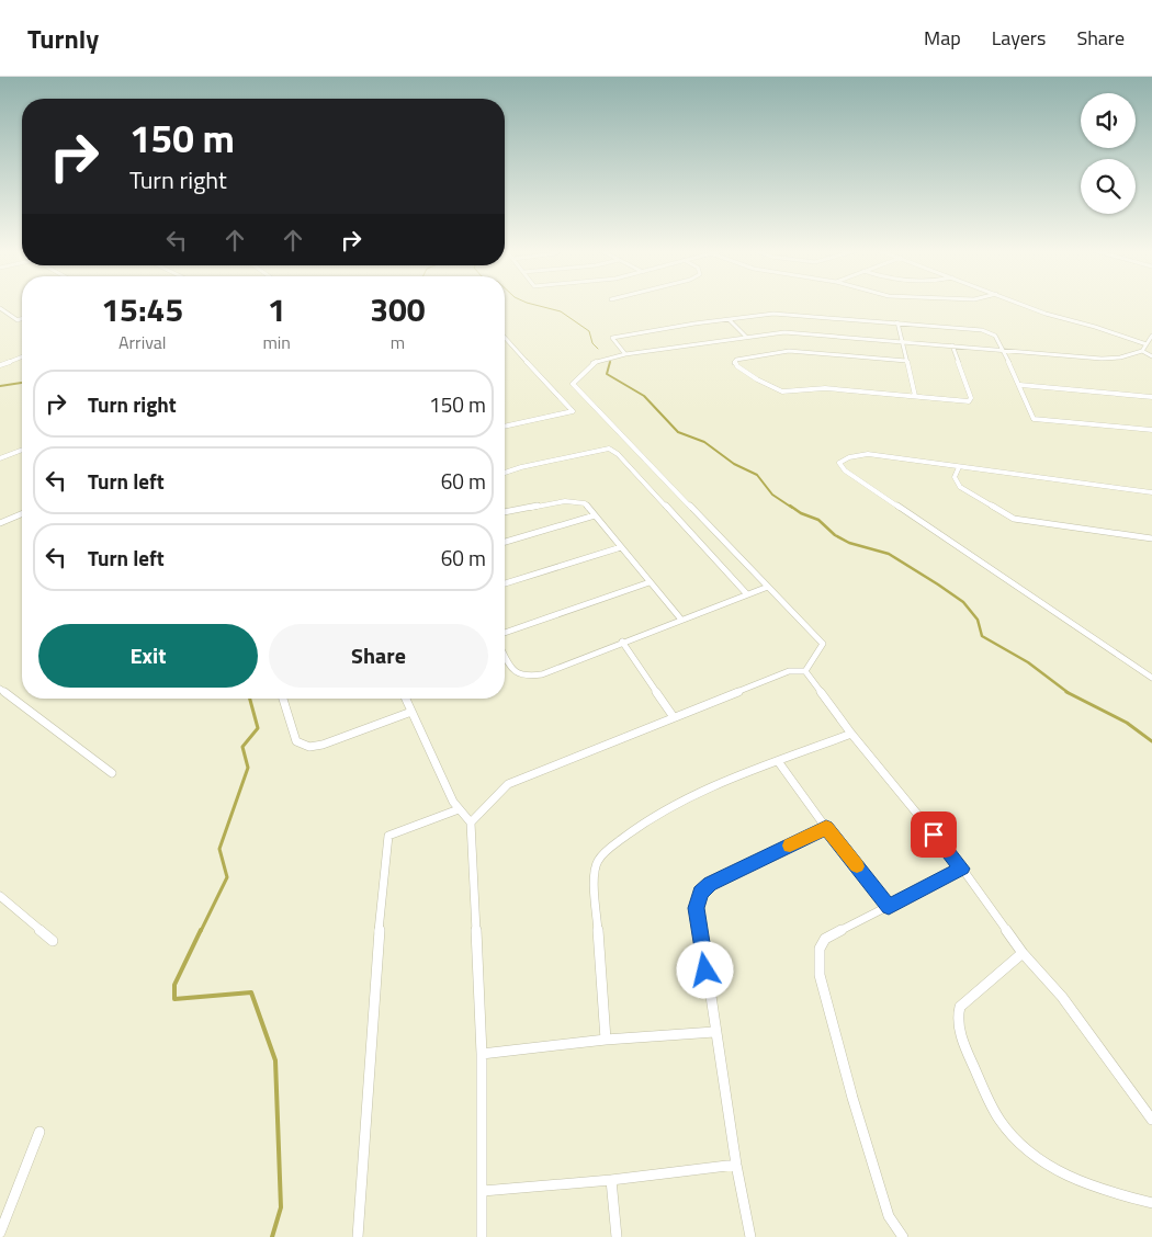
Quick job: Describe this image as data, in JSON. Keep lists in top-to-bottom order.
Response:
{
  "page": {
    "header": "Turnly",
    "nav": ["Map", "Layers", "Share"],
    "turn": ["150 m", "Turn right"],
    "eta": [
      "15:45",
      "Arrival",
      "1",
      "min",
      "300",
      "m"
    ],
    "list": [
      {
        "name": "Turn right",
        "value": "150 m"
      },
      {
        "name": "Turn left",
        "value": "60 m"
      },
      {
        "name": "Turn left",
        "value": "60 m"
      }
    ],
    "buttons": ["Exit", "Share"]
  }
}
